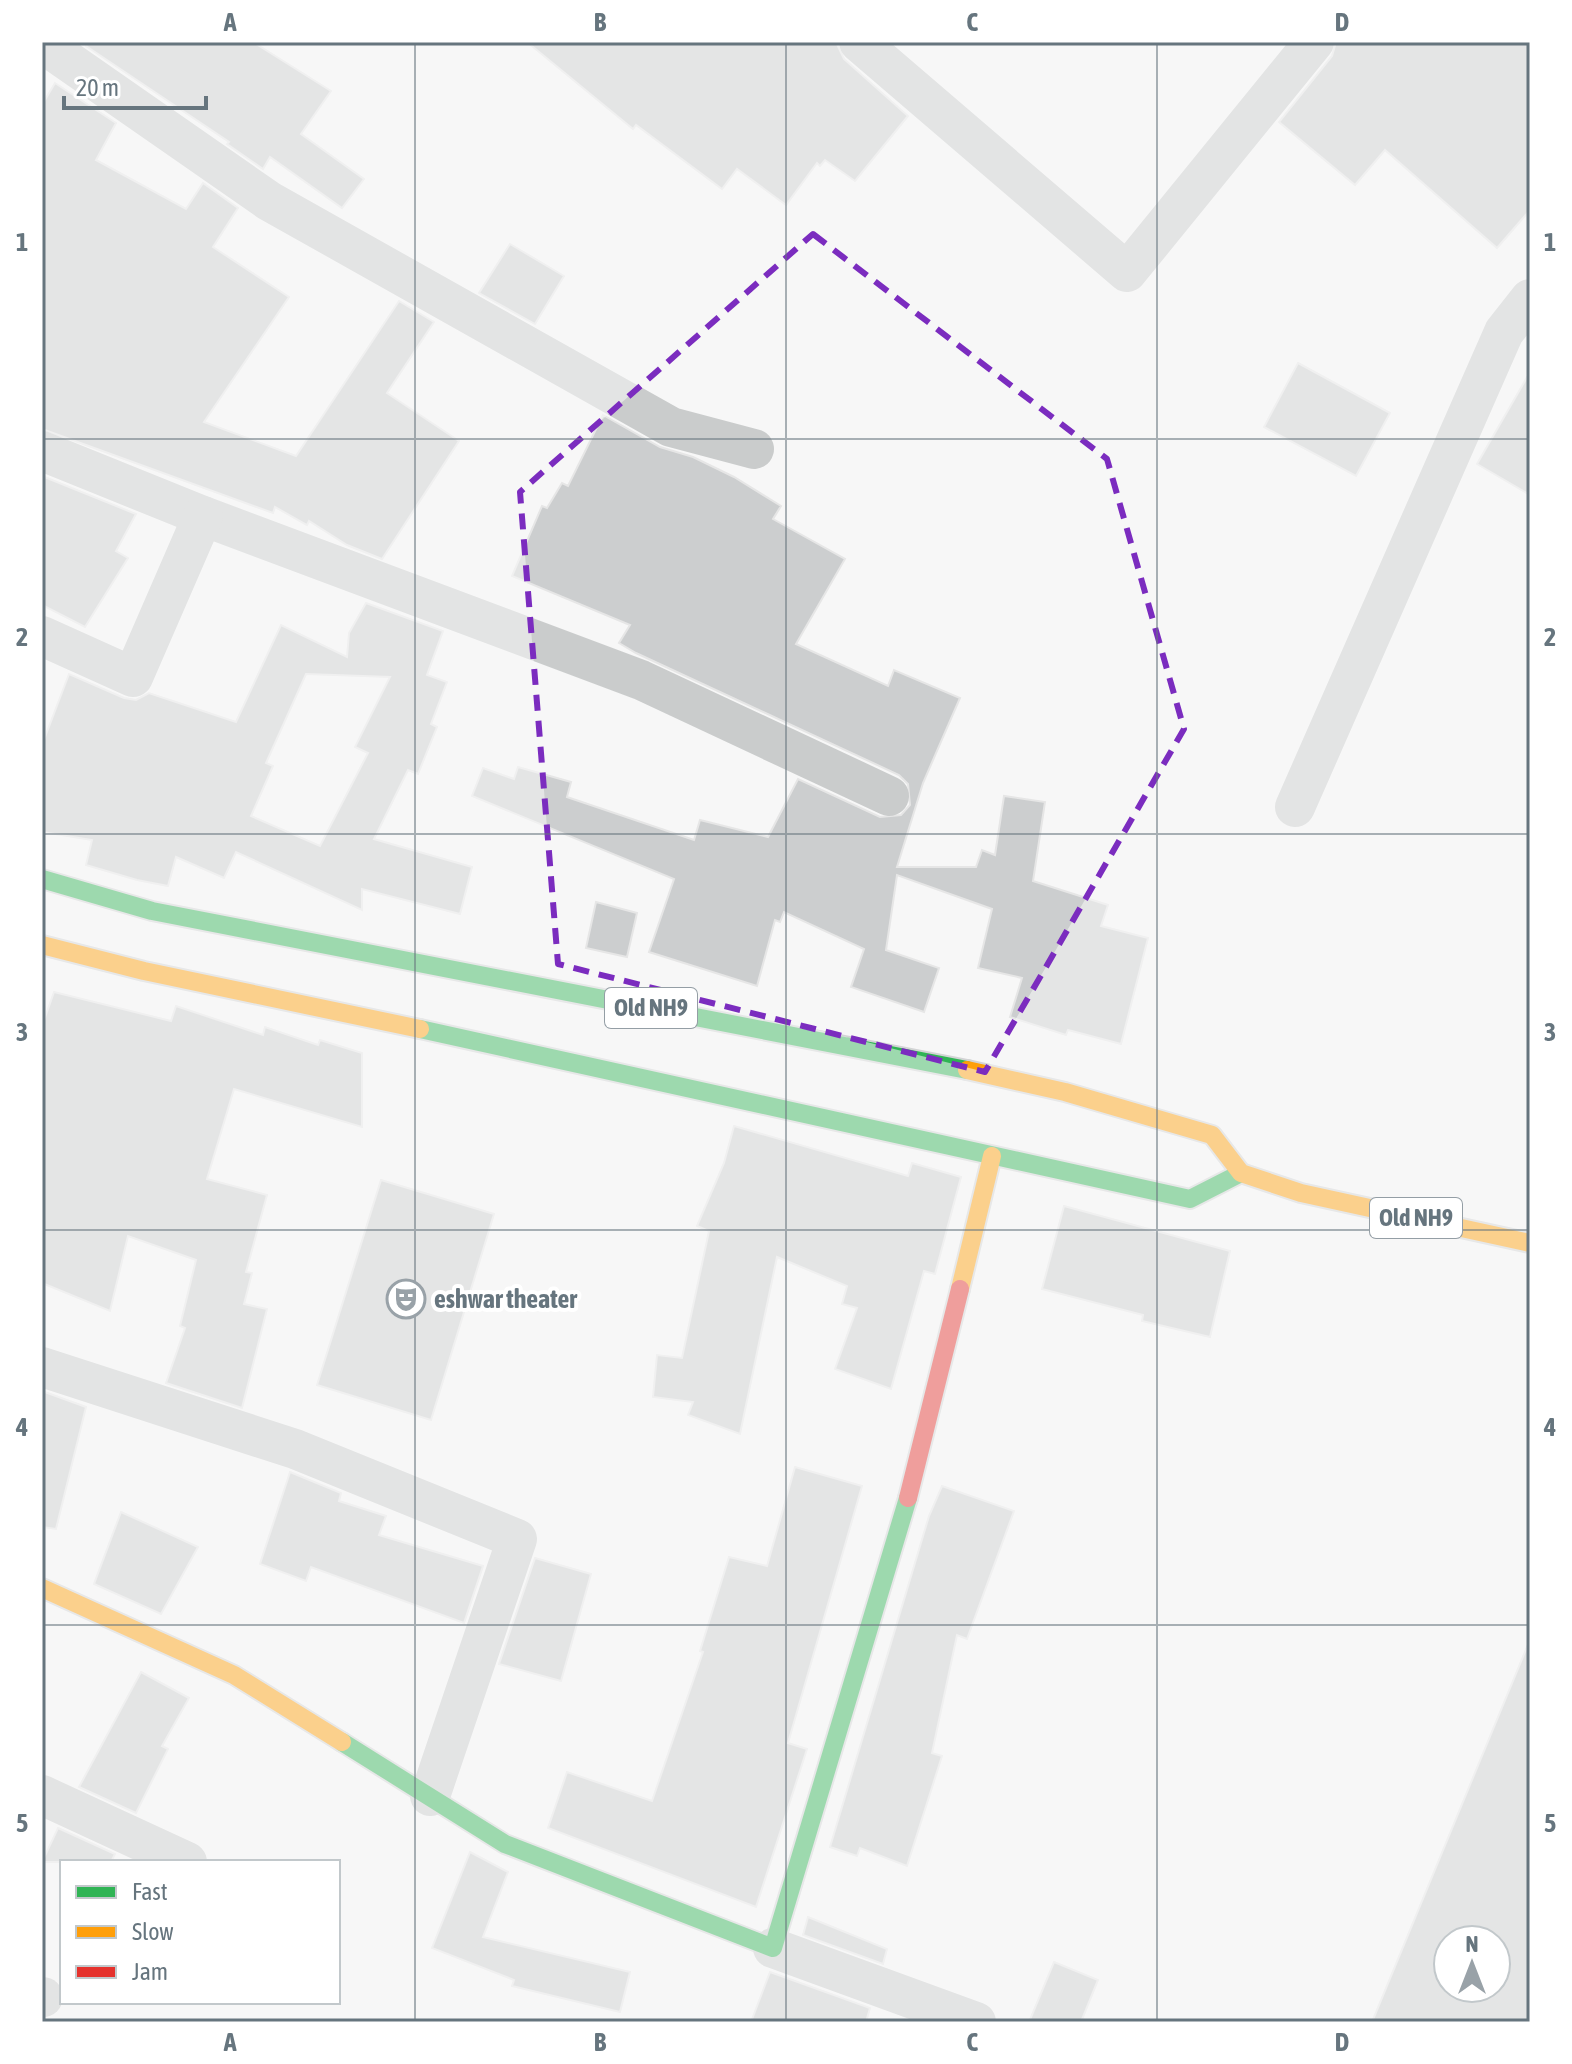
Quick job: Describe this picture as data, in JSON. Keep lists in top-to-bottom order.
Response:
{
  "streets": {
    "main road": ["Old NH9"]
  },
  "places": {
    "theatre": ["eshwar theater"]
  },
  "legend": ["Fast", "Slow", "Jam"],
  "scale_bar": "20 m",
  "north": "top",
  "grid": {
    "columns": [
      "A",
      "B",
      "C",
      "D"
    ],
    "rows": [
      "1",
      "2",
      "3",
      "4",
      "5"
    ]
  }
}
